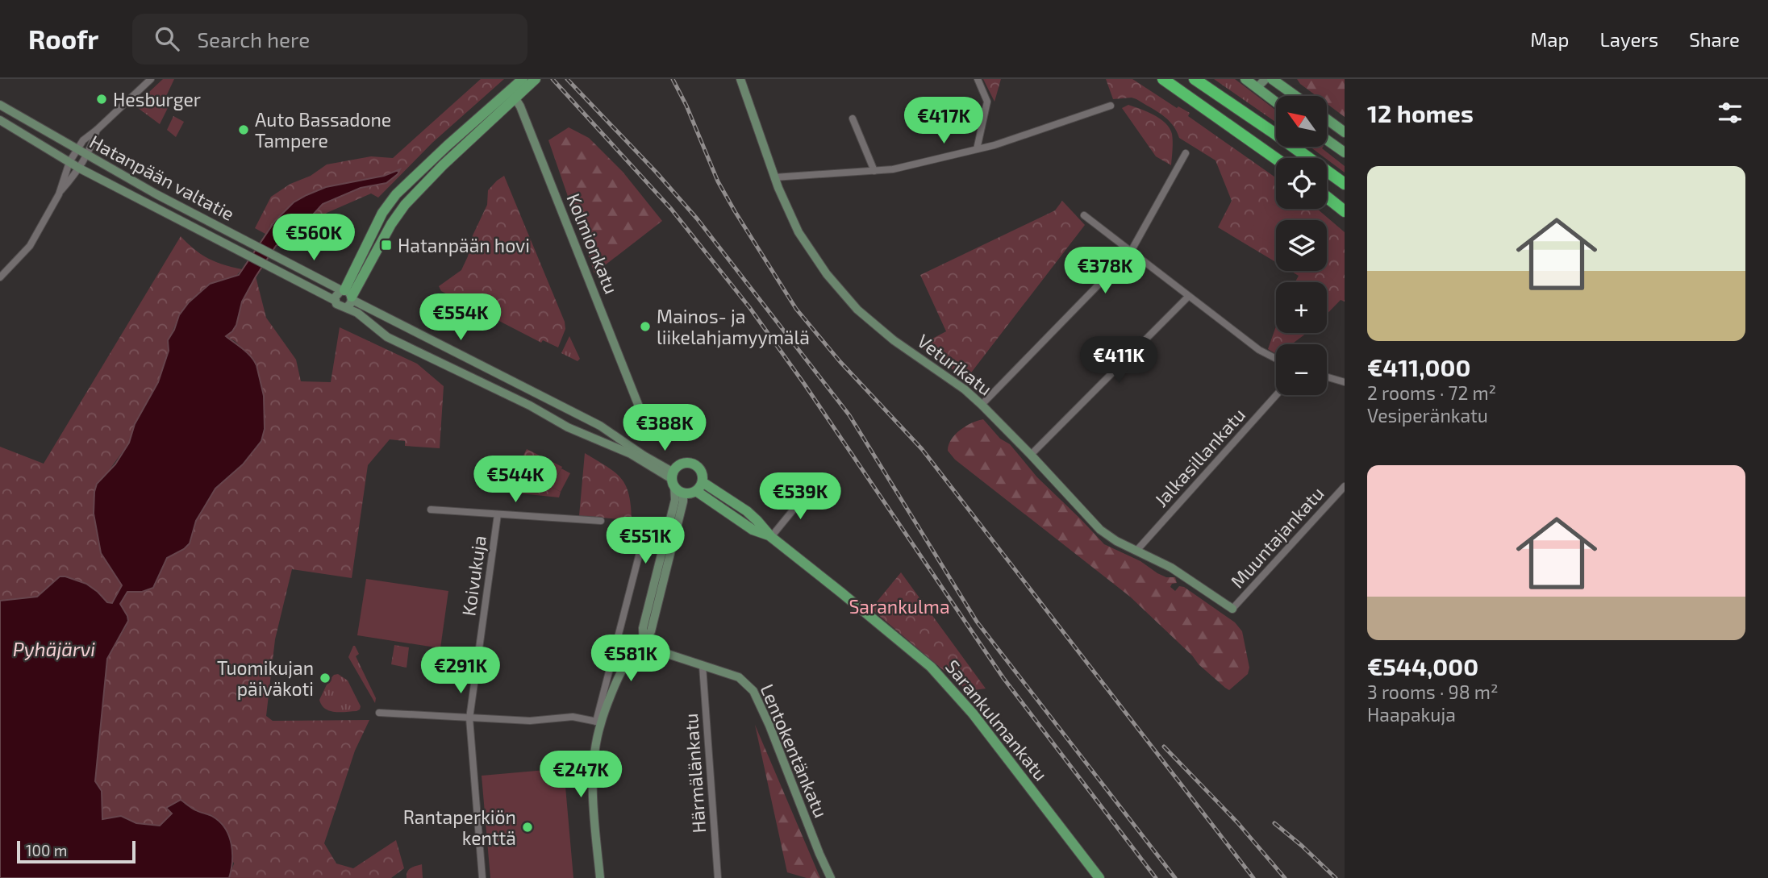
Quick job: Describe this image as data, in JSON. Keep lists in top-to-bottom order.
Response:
{
  "streets": {
    "main road": [
      "Hatanpään valtatie",
      "Kolmionkatu",
      "Veturikatu",
      "Sarankulmankatu",
      "Lentokentänkatu"
    ],
    "street": [
      "Jalkasillankatu",
      "Muuntajankatu",
      "Koivukuja",
      "Härmälänkatu"
    ]
  },
  "crossings": [
    ["Hatanpään valtatie", "Sarankulmankatu"],
    ["Veturikatu", "Jalkasillankatu"],
    ["Veturikatu", "Muuntajankatu"],
    ["Lentokentänkatu", "Härmälänkatu"]
  ],
  "water": ["Pyhäjärvi"],
  "parks": ["Sarankulma"],
  "places": {
    "other": [
      "Hesburger",
      "Auto Bassadone Tampere",
      "Mainos- ja liikelahjamyymälä",
      "Tuomikujan päiväkoti",
      "Rantaperkiön kenttä"
    ],
    "transit": ["Hatanpään hovi"]
  },
  "scale_bar": "100 m",
  "north": "top left",
  "page": {
    "header": "Roofr",
    "search": "Search here",
    "nav": ["Map", "Layers", "Share"],
    "heading": "12 homes",
    "map_buttons": ["+", "−"],
    "price": [
      "€417K",
      "€560K",
      "€378K",
      "€554K",
      "€411K",
      "€388K",
      "€544K",
      "€539K",
      "€551K",
      "€581K",
      "€291K",
      "€247K"
    ],
    "list": [
      {
        "name": "€411,000",
        "note": "2 rooms · 72 m² · Vesiperänkatu"
      },
      {
        "name": "€544,000",
        "note": "3 rooms · 98 m² · Haapakuja"
      }
    ],
    "scale": "100 m"
  }
}
